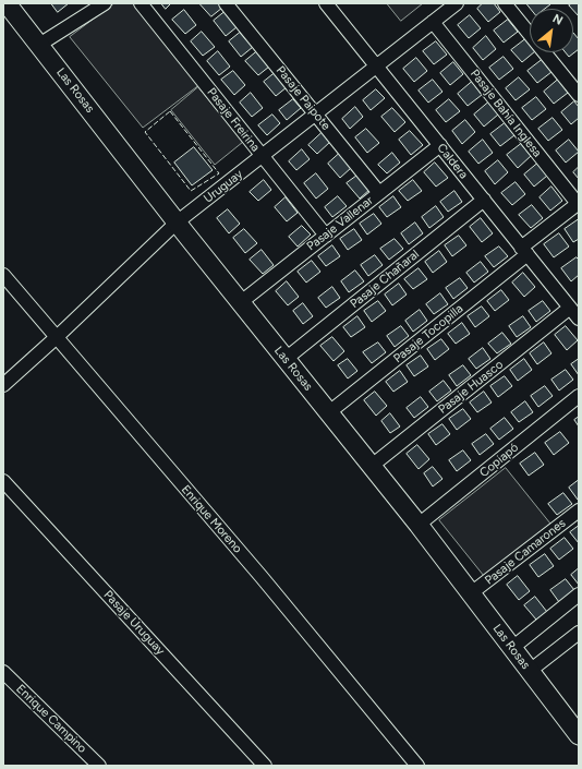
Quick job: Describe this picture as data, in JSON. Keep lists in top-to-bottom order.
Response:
{
  "streets": {
    "street": [
      "Las Rosas",
      "Pasaje Paipote",
      "Pasaje Bahía Inglesa",
      "Pasaje Freirina",
      "Caldera",
      "Uruguay",
      "Pasaje Vallenar",
      "Pasaje Chañaral",
      "Pasaje Tocopilla",
      "Pasaje Huasco",
      "Copiapó",
      "Enrique Moreno",
      "Pasaje Camarones",
      "Pasaje Uruguay",
      "Enrique Campino"
    ]
  },
  "crossings": [
    ["Las Rosas", "Uruguay"],
    ["Las Rosas", "Pasaje Vallenar"],
    ["Las Rosas", "Pasaje Chañaral"],
    ["Las Rosas", "Pasaje Tocopilla"],
    ["Las Rosas", "Pasaje Huasco"],
    ["Las Rosas", "Copiapó"],
    ["Las Rosas", "Pasaje Camarones"],
    ["Pasaje Paipote", "Uruguay"],
    ["Pasaje Paipote", "Pasaje Vallenar"],
    ["Pasaje Bahía Inglesa", "Uruguay"],
    ["Pasaje Bahía Inglesa", "Pasaje Tocopilla"],
    ["Pasaje Freirina", "Uruguay"],
    ["Pasaje Freirina", "Pasaje Vallenar"],
    ["Caldera", "Uruguay"],
    ["Caldera", "Pasaje Vallenar"],
    ["Caldera", "Pasaje Chañaral"],
    ["Caldera", "Pasaje Tocopilla"],
    ["Caldera", "Pasaje Huasco"],
    ["Uruguay", "Enrique Moreno"]
  ],
  "north": "top right"
}
